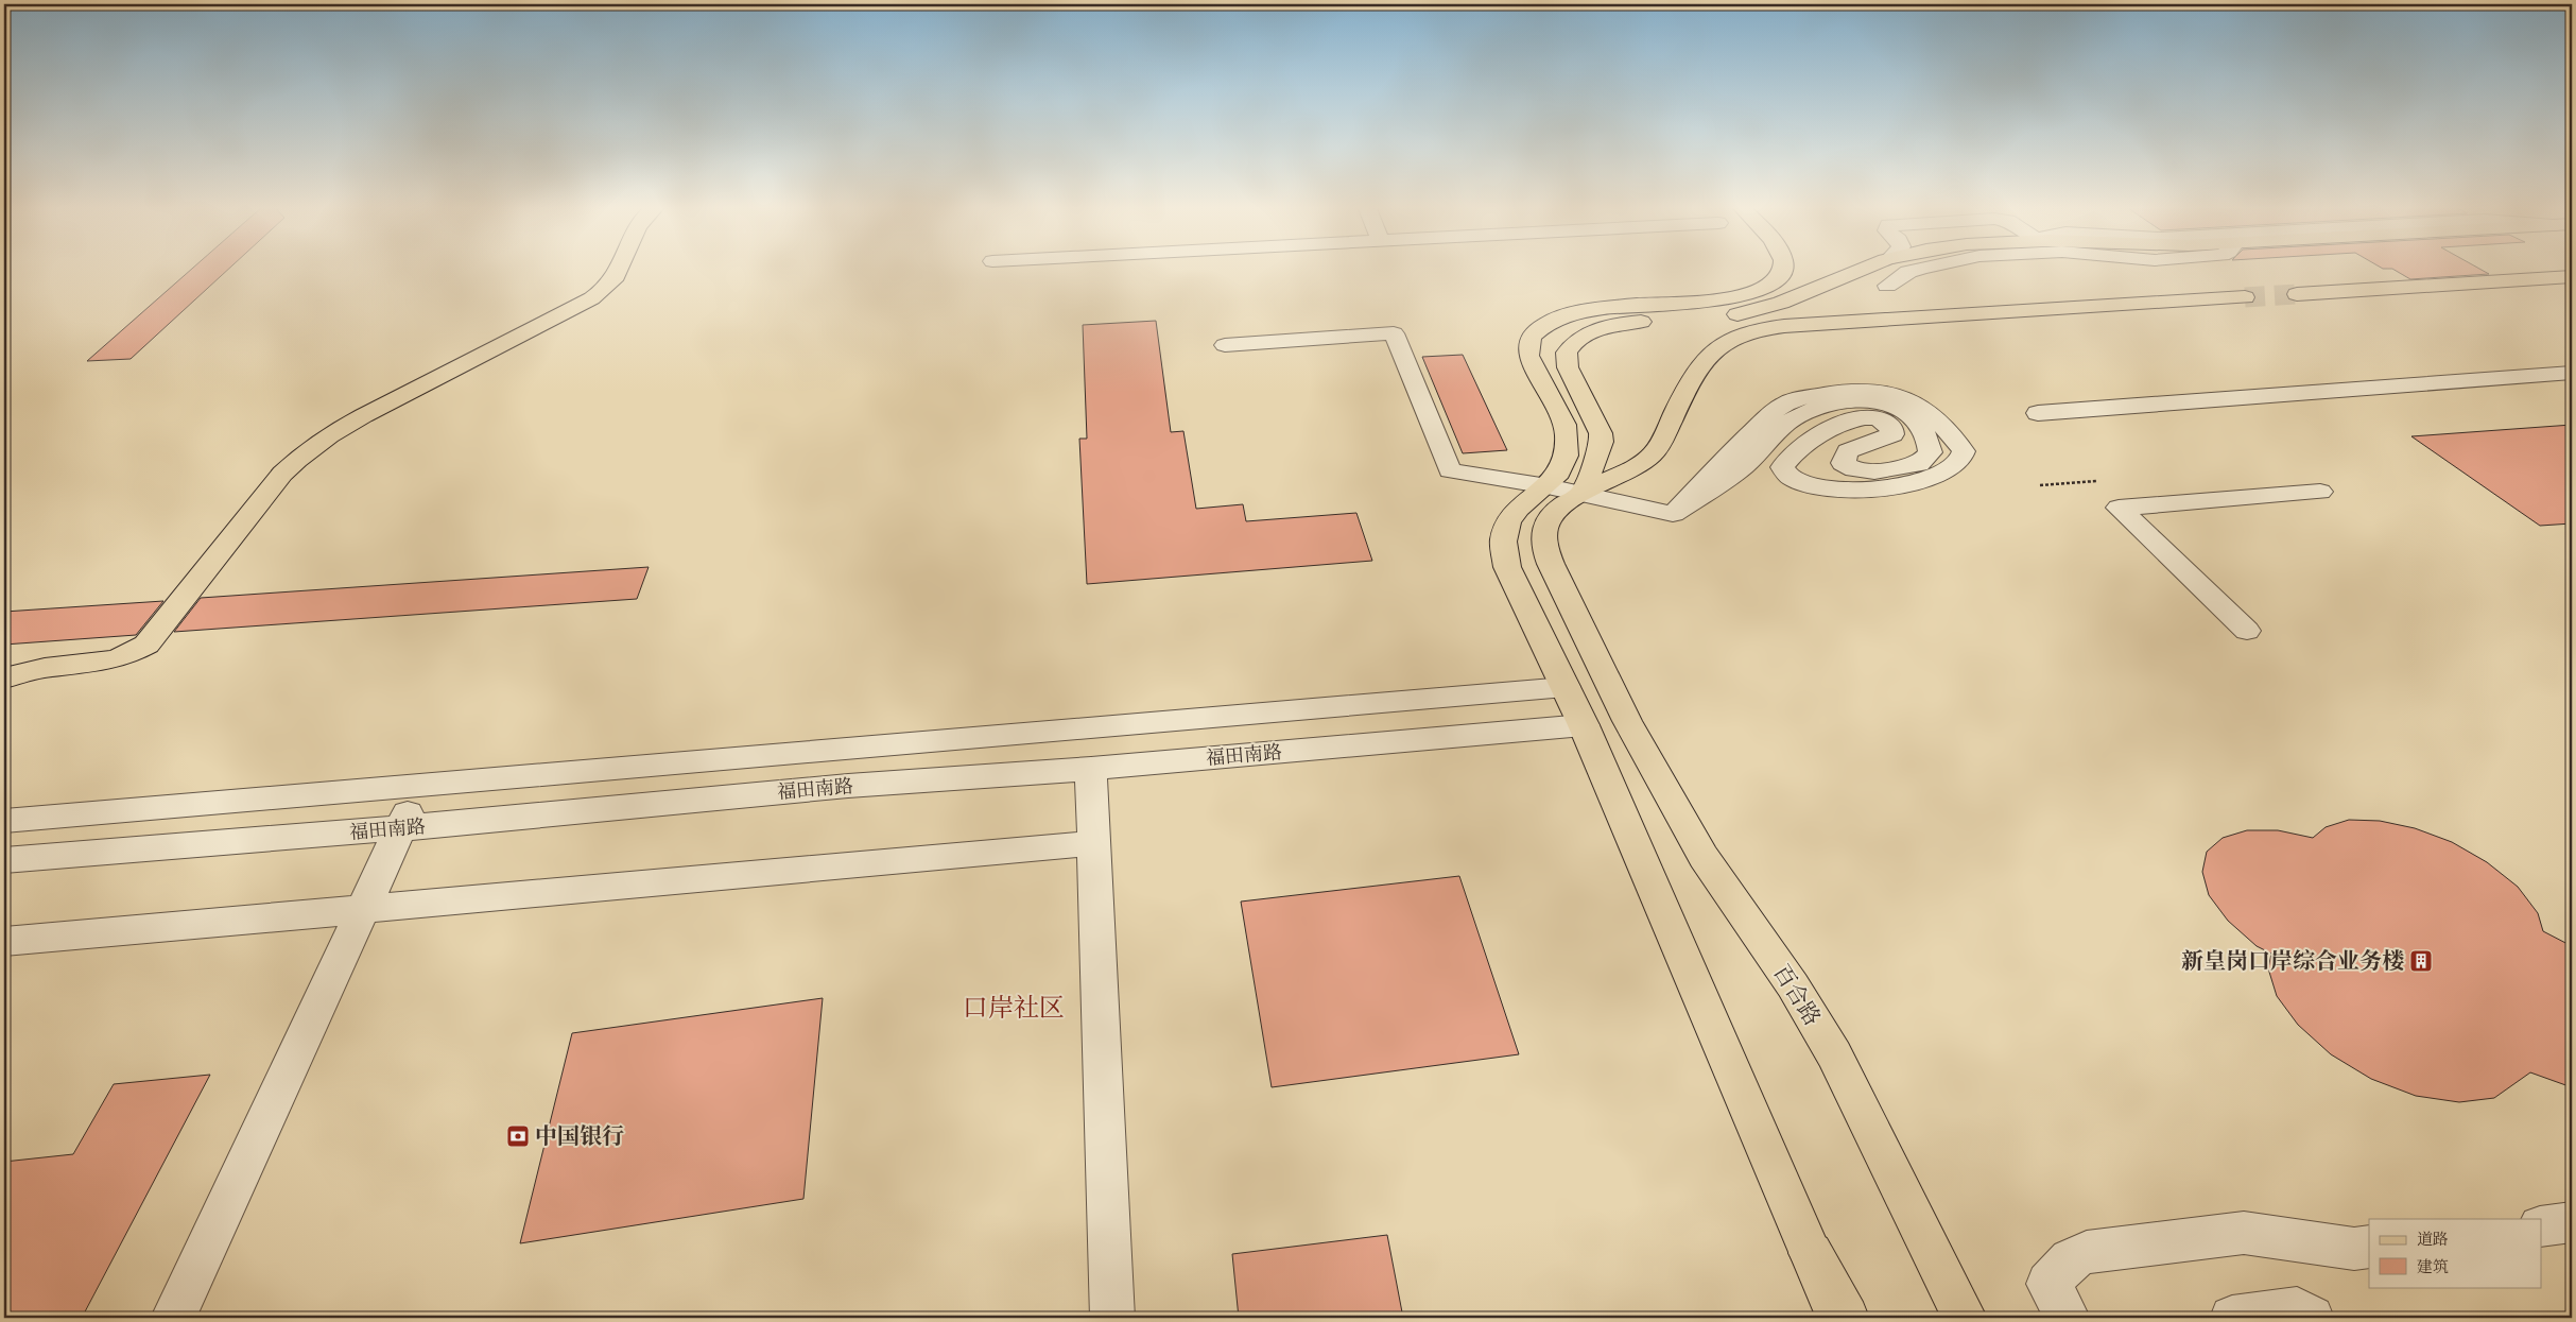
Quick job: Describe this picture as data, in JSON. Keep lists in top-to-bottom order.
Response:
{
  "streets": {
    "main road": ["福田南路", "百合路"]
  },
  "crossings": [
    ["福田南路", "百合路"]
  ],
  "districts": ["口岸社区"],
  "places": {
    "building": ["新皇岗口岸综合业务楼"],
    "bank": ["中国银行"]
  },
  "legend": ["道路", "建筑"]
}
